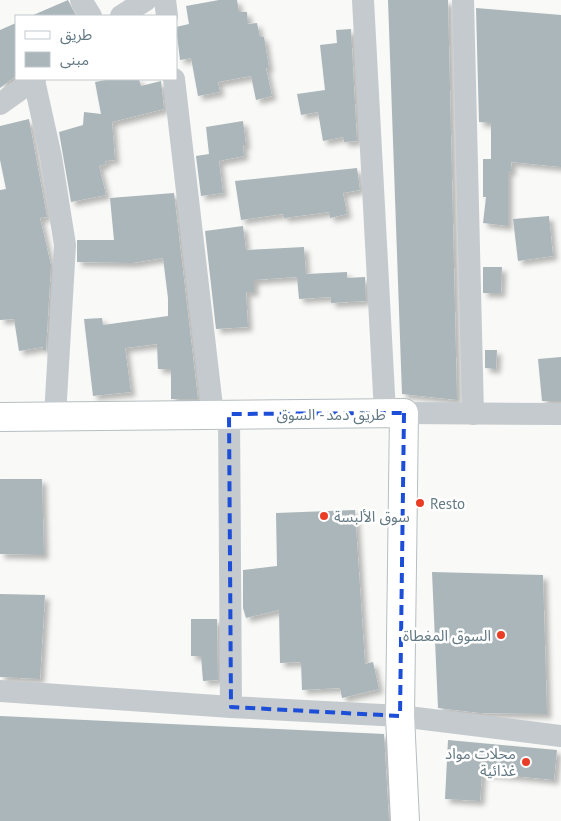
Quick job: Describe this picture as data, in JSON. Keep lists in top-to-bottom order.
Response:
{
  "streets": {
    "main road": ["طريق دمد - السوق"]
  },
  "places": [
    "Resto",
    "سوق الألبسة",
    "السوق المغطاة",
    "محلات مواد غذائية"
  ],
  "legend": ["طريق", "مبنى"]
}
